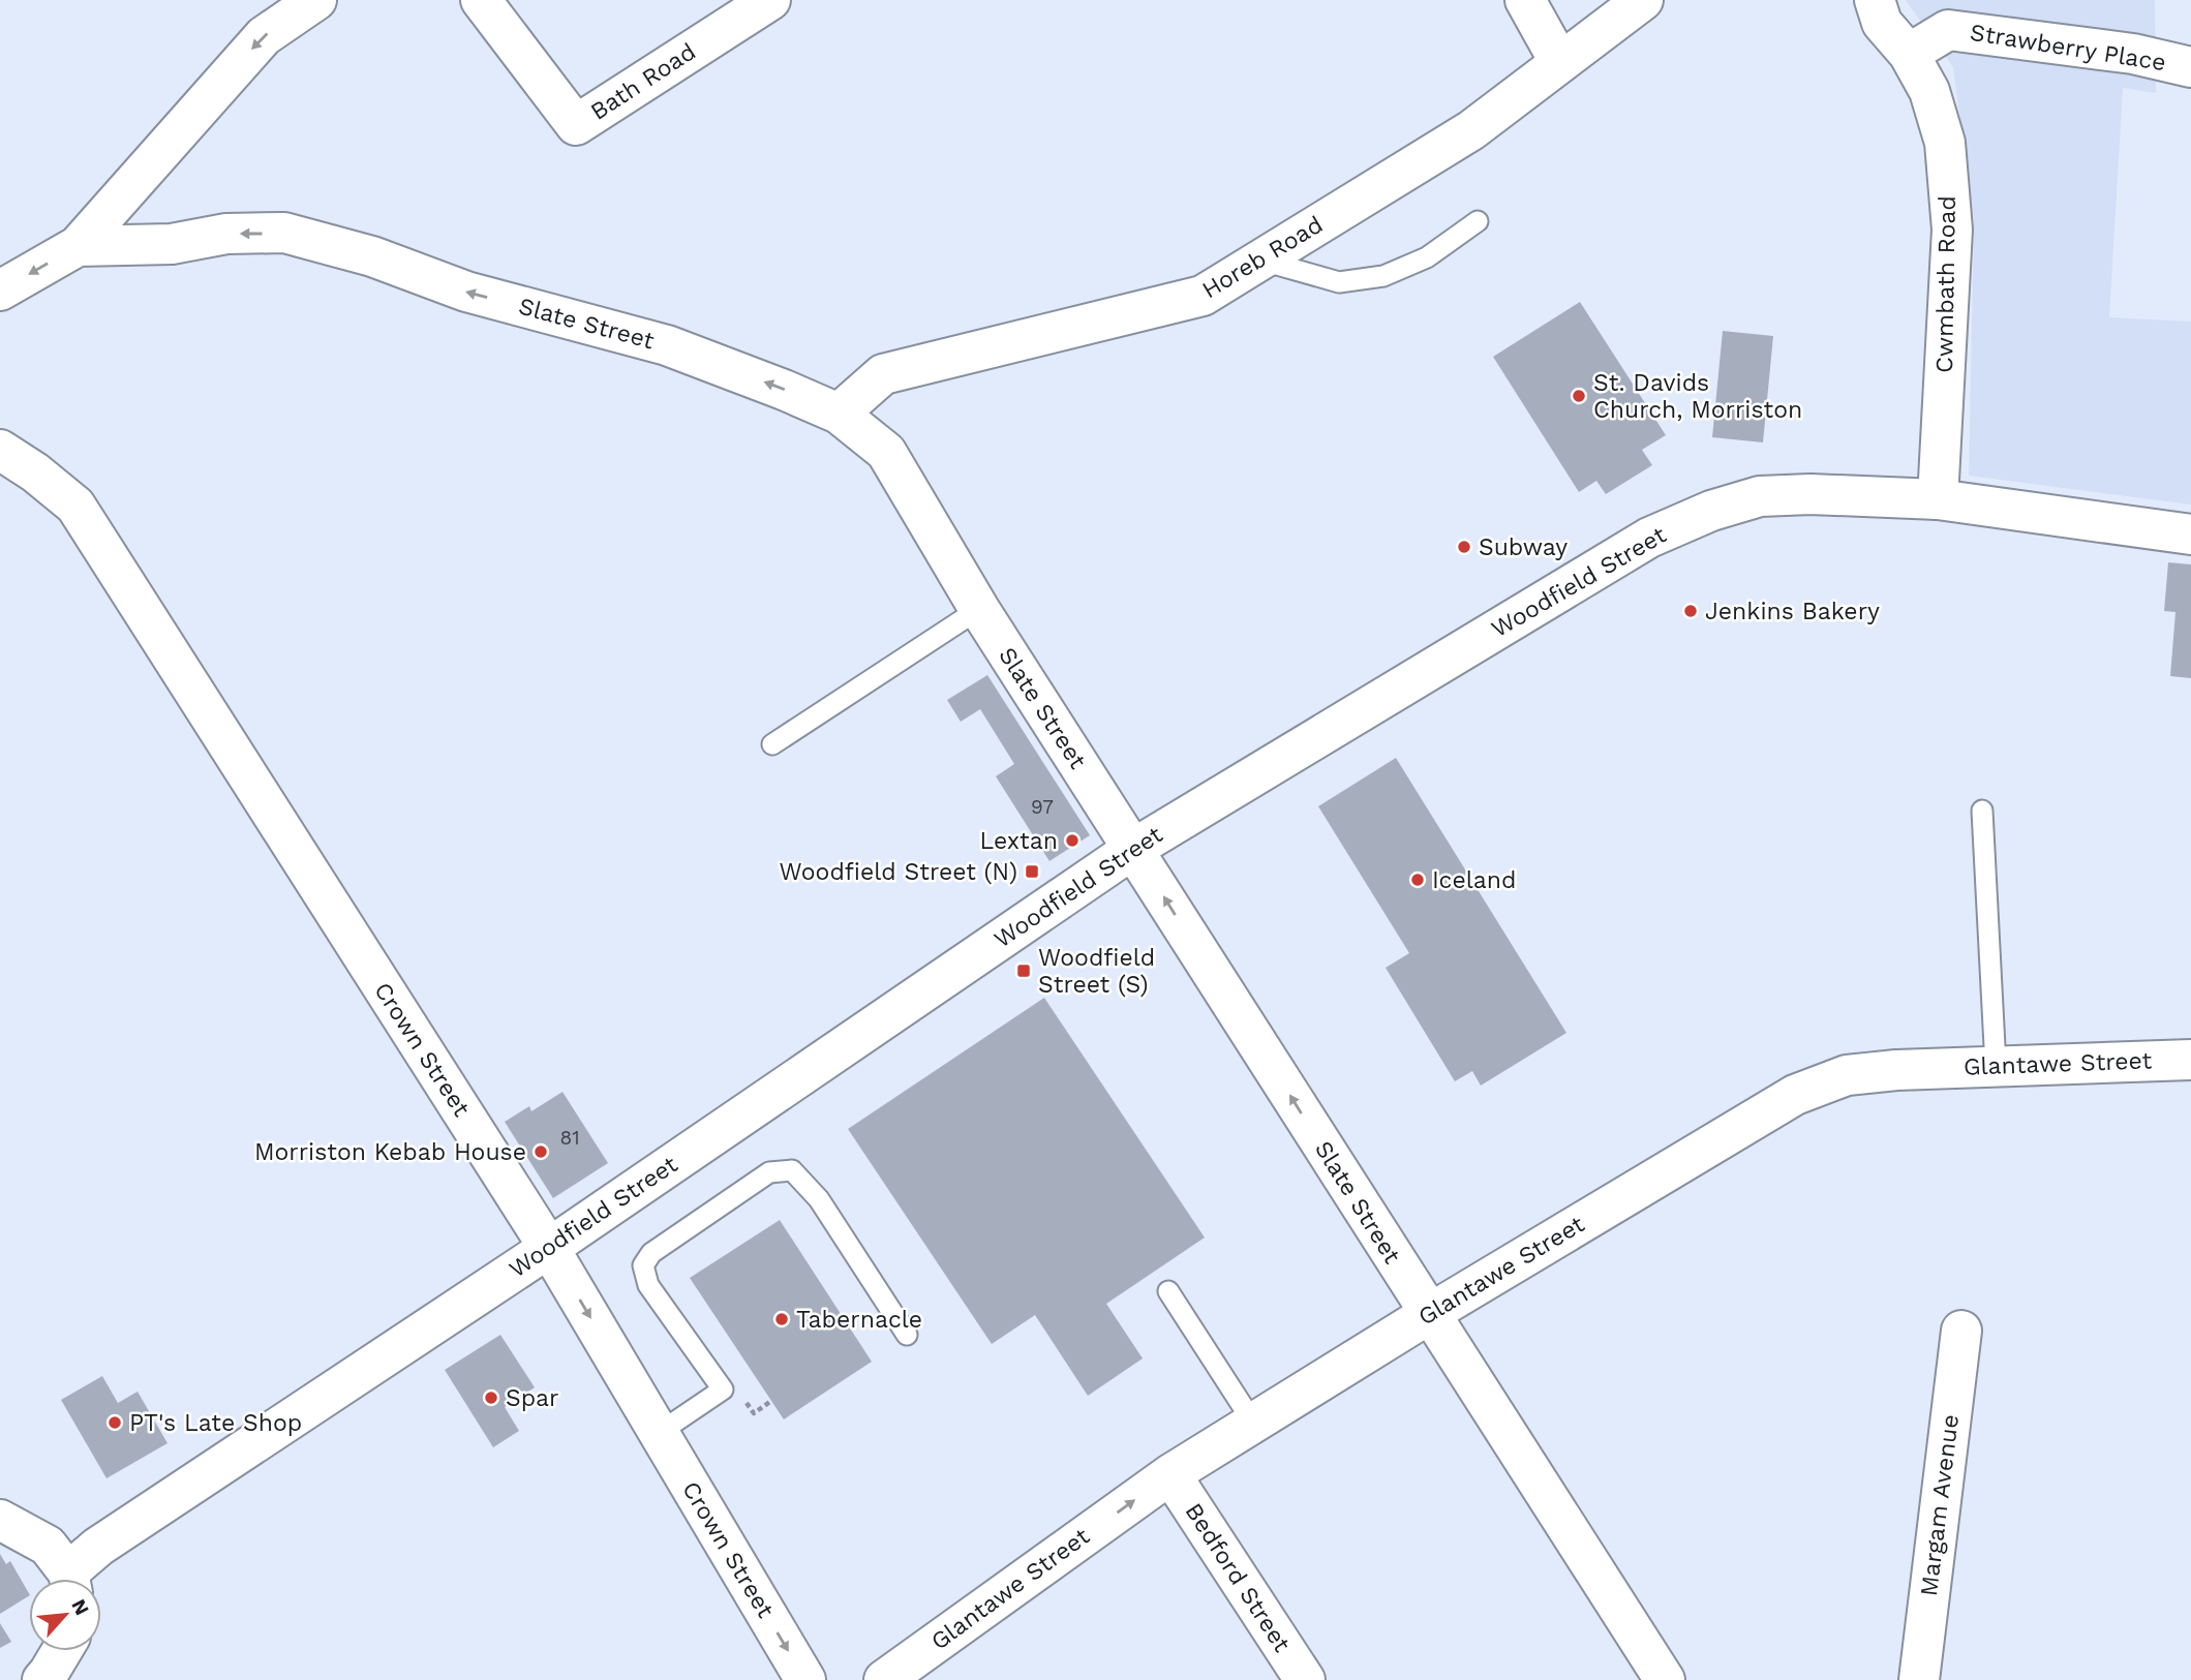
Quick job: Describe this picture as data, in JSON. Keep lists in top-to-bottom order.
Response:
{
  "streets": {
    "street": [
      "Strawberry Place",
      "Bath Road",
      "Horeb Road",
      "Cwmbath Road",
      "Slate Street",
      "Woodfield Street",
      "Crown Street",
      "Glantawe Street",
      "Margam Avenue",
      "Bedford Street"
    ]
  },
  "crossings": [
    ["Strawberry Place", "Cwmbath Road"],
    ["Horeb Road", "Slate Street"],
    ["Cwmbath Road", "Woodfield Street"],
    ["Slate Street", "Woodfield Street"],
    ["Slate Street", "Glantawe Street"],
    ["Woodfield Street", "Crown Street"],
    ["Glantawe Street", "Bedford Street"]
  ],
  "one_way": ["Slate Street"],
  "places": {
    "other": [
      "St. Davids Church, Morriston",
      "Subway",
      "Jenkins Bakery",
      "Lextan",
      "Iceland",
      "Morriston Kebab House",
      "Tabernacle",
      "Spar",
      "PT's Late Shop"
    ],
    "transit": ["Woodfield Street (N)", "Woodfield Street (S)"]
  },
  "house_numbers": ["97", "81"],
  "north": "top right"
}
